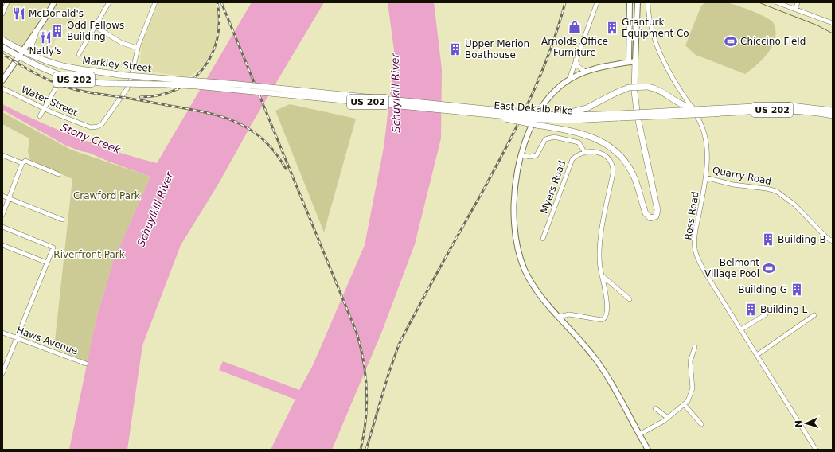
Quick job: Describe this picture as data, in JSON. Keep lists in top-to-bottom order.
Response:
{
  "streets": {
    "highway": ["Markley Street", "US 202", "East Dekalb Pike"],
    "street": [
      "Water Street",
      "Quarry Road",
      "Myers Road",
      "Ross Road",
      "Haws Avenue"
    ]
  },
  "crossings": [
    ["Markley Street", "East Dekalb Pike"],
    ["Quarry Road", "Ross Road"]
  ],
  "water": ["Schuylkill River", "Stony Creek"],
  "parks": ["Crawford Park", "Riverfront Park"],
  "places": {
    "restaurant": ["McDonald's", "Natly's"],
    "shop": ["Arnolds Office Furniture"],
    "building": [
      "Granturk Equipment Co",
      "Odd Fellows Building",
      "Upper Merion Boathouse",
      "Building B",
      "Building G",
      "Building L"
    ],
    "sports": ["Chiccino Field", "Belmont Village Pool"]
  },
  "north": "left"
}
